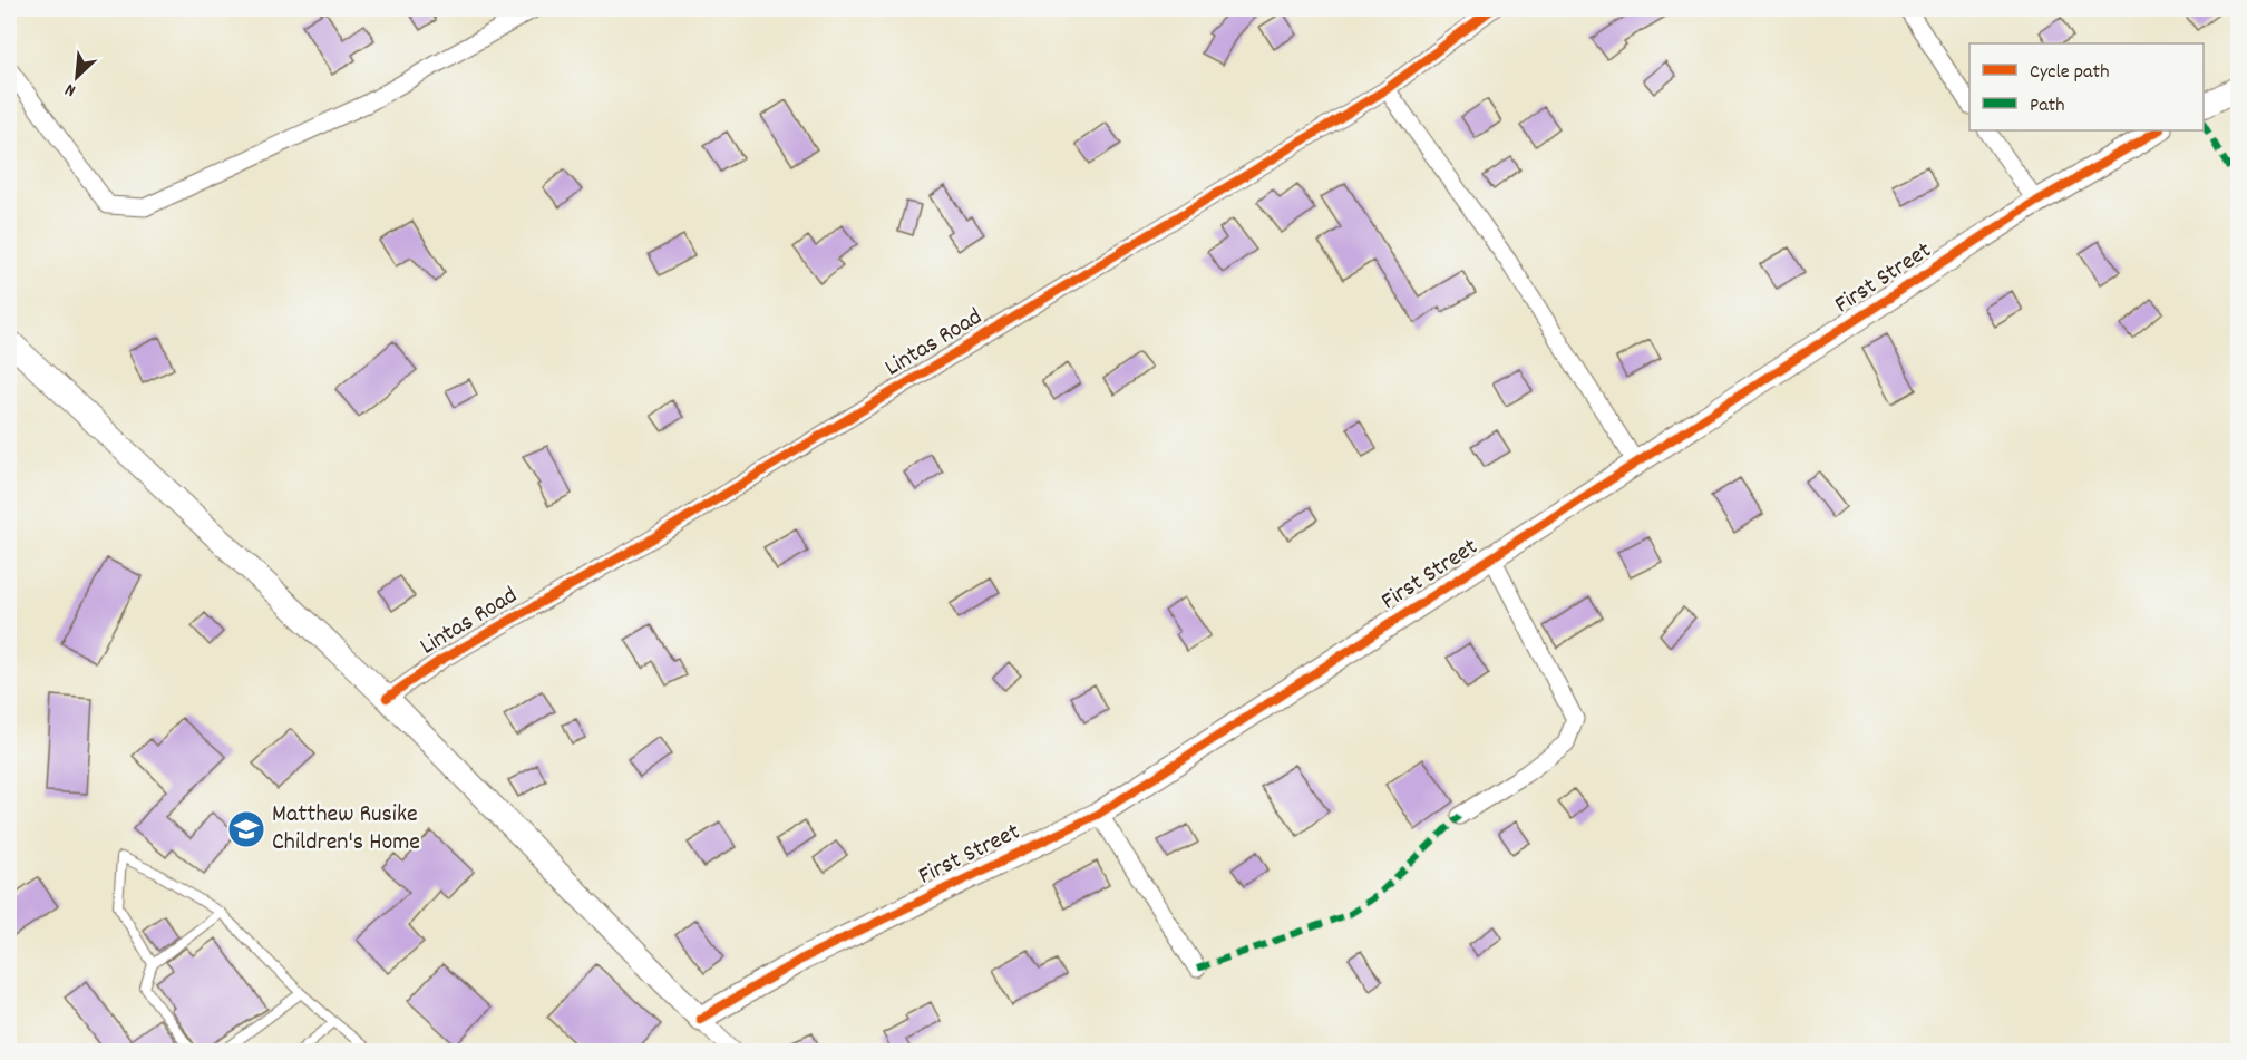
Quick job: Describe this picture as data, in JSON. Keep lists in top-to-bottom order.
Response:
{
  "streets": {
    "street": ["First Street", "Lintas Road"]
  },
  "places": {
    "school or university": ["Matthew Rusike Children's Home"]
  },
  "legend": ["Cycle path", "Path"],
  "north": "bottom left"
}
